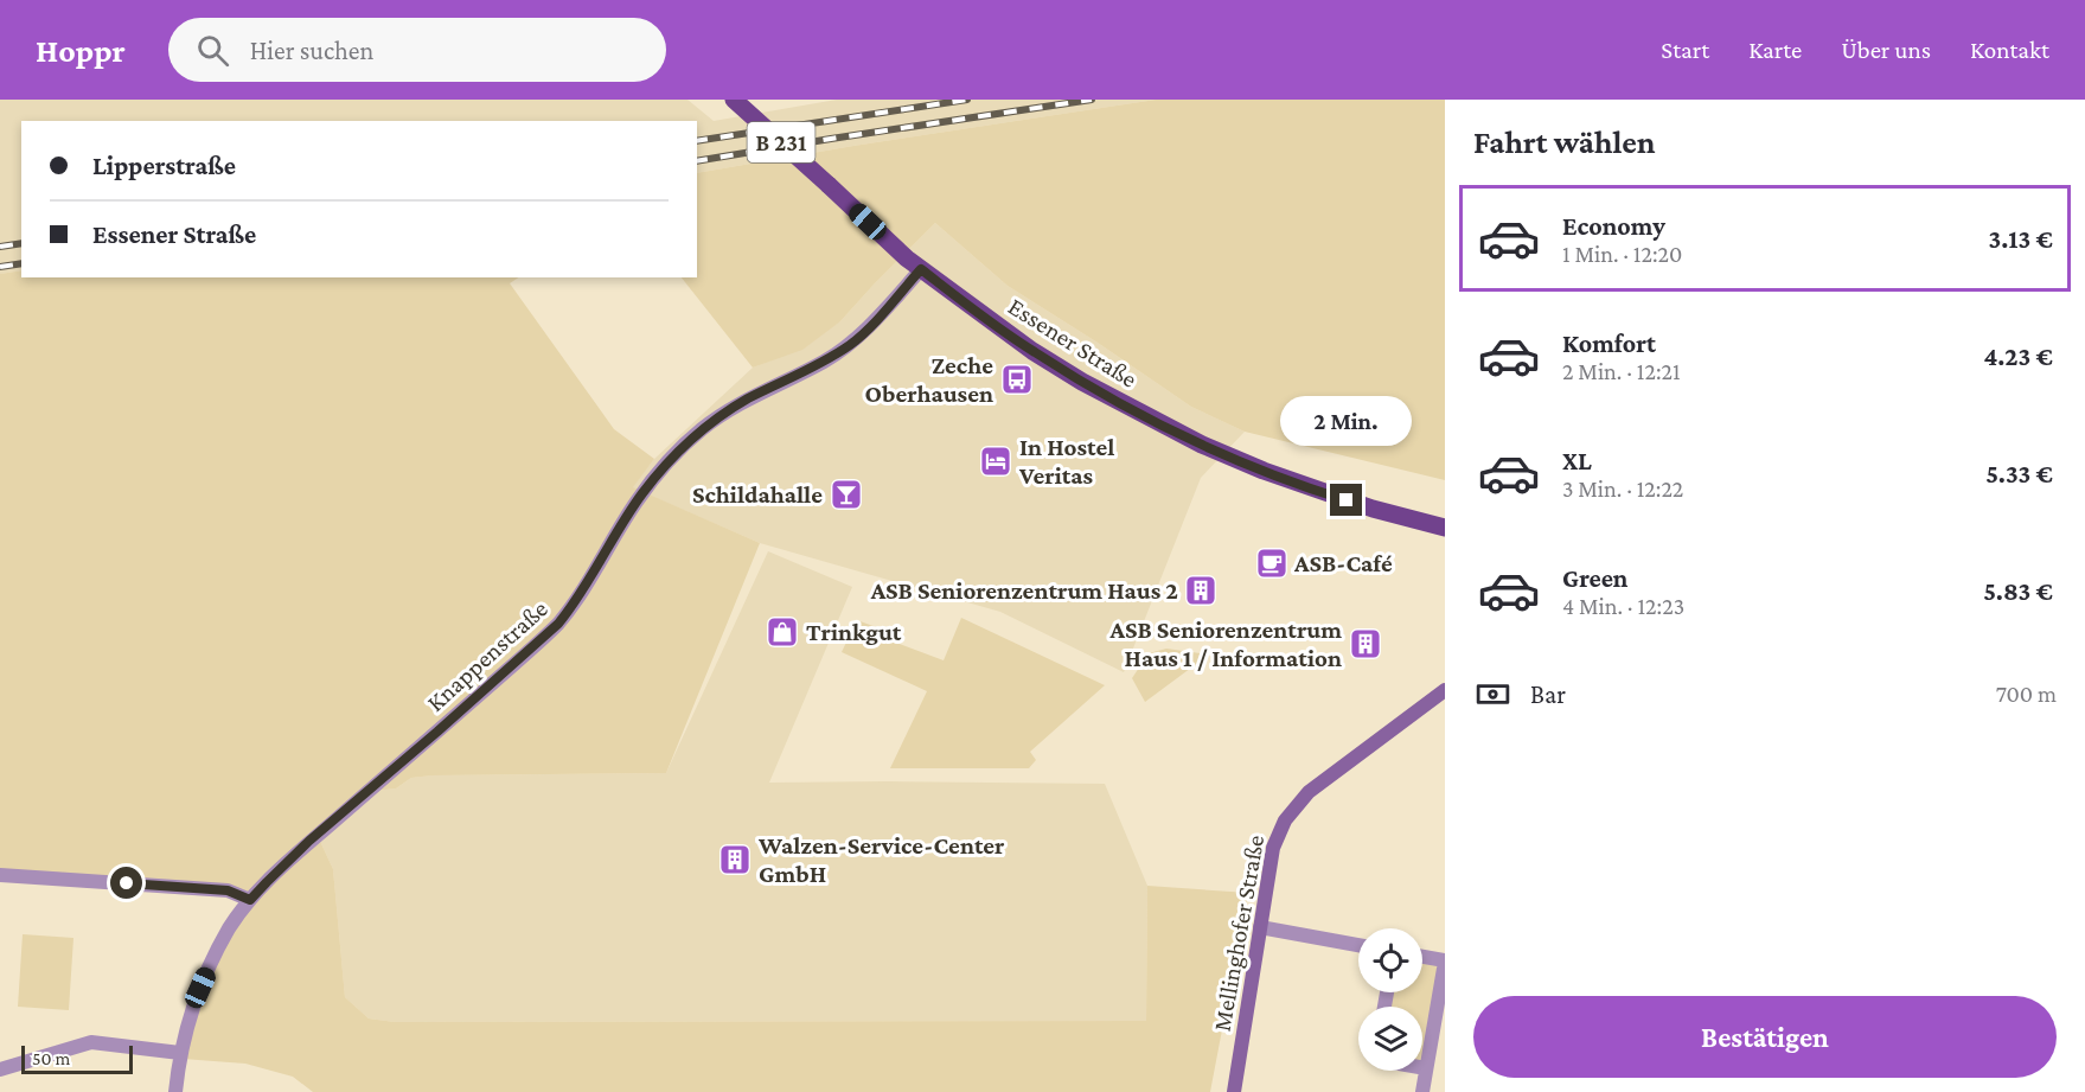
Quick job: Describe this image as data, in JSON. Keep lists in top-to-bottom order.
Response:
{
  "streets": {
    "main road": ["B 231", "Essener Straße", "Mellinghofer Straße"],
    "street": ["Knappenstraße"]
  },
  "crossings": [
    ["Essener Straße", "Knappenstraße"]
  ],
  "places": {
    "bus stop": ["Zeche Oberhausen"],
    "hotel": ["In Hostel Veritas"],
    "bar": ["Schildahalle"],
    "cafe": ["ASB-Café"],
    "building": ["ASB Seniorenzentrum Haus 2", "ASB Seniorenzentrum Haus 1 / Information", "Walzen-Service-Center GmbH"],
    "shop": ["Trinkgut"]
  },
  "scale_bar": "50 m",
  "page": {
    "header": "Hoppr",
    "search": "Hier suchen",
    "nav": [
      "Start",
      "Karte",
      "Über uns",
      "Kontakt"
    ],
    "heading": "Fahrt wählen",
    "banner": ["Lipperstraße", "Essener Straße"],
    "list": [
      {
        "name": "Economy",
        "note": "1 Min. · 12:20",
        "value": "3.13 €"
      },
      {
        "name": "Komfort",
        "note": "2 Min. · 12:21",
        "value": "4.23 €"
      },
      {
        "name": "XL",
        "note": "3 Min. · 12:22",
        "value": "5.33 €"
      },
      {
        "name": "Green",
        "note": "4 Min. · 12:23",
        "value": "5.83 €"
      }
    ],
    "bubble": "2 Min.",
    "pay": ["Bar", "700 m"],
    "buttons": "Bestätigen",
    "scale": "50 m"
  }
}
